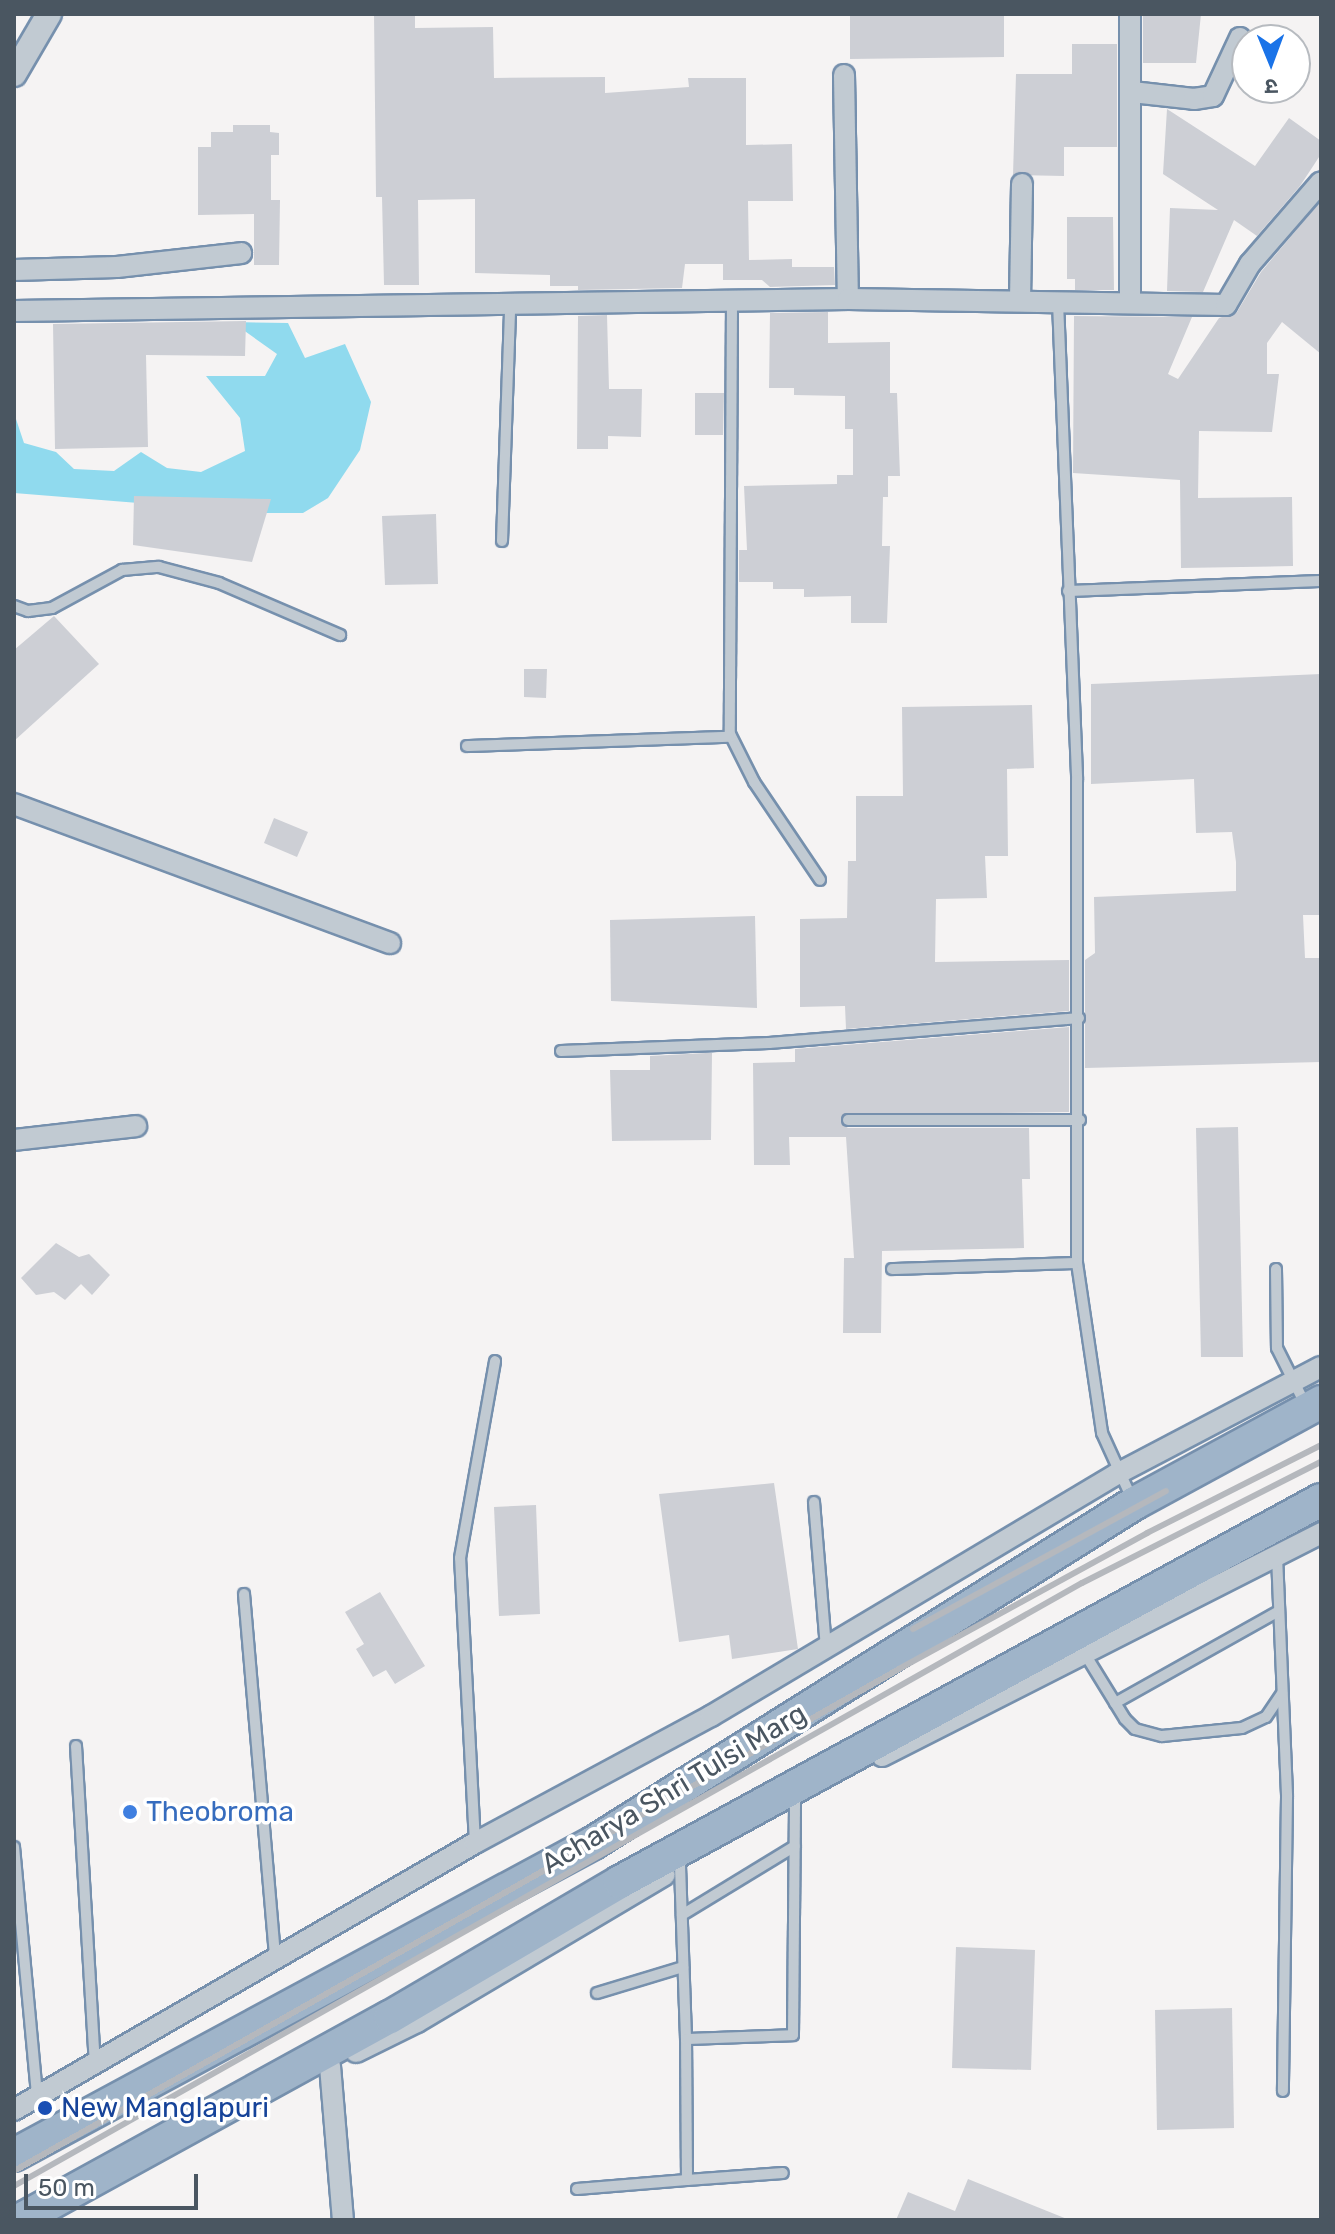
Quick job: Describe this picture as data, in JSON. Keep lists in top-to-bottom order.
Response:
{
  "streets": {
    "highway": ["Acharya Shri Tulsi Marg"]
  },
  "places": ["Theobroma", "New Manglapuri"],
  "scale_bar": "50 m",
  "north": "bottom"
}
